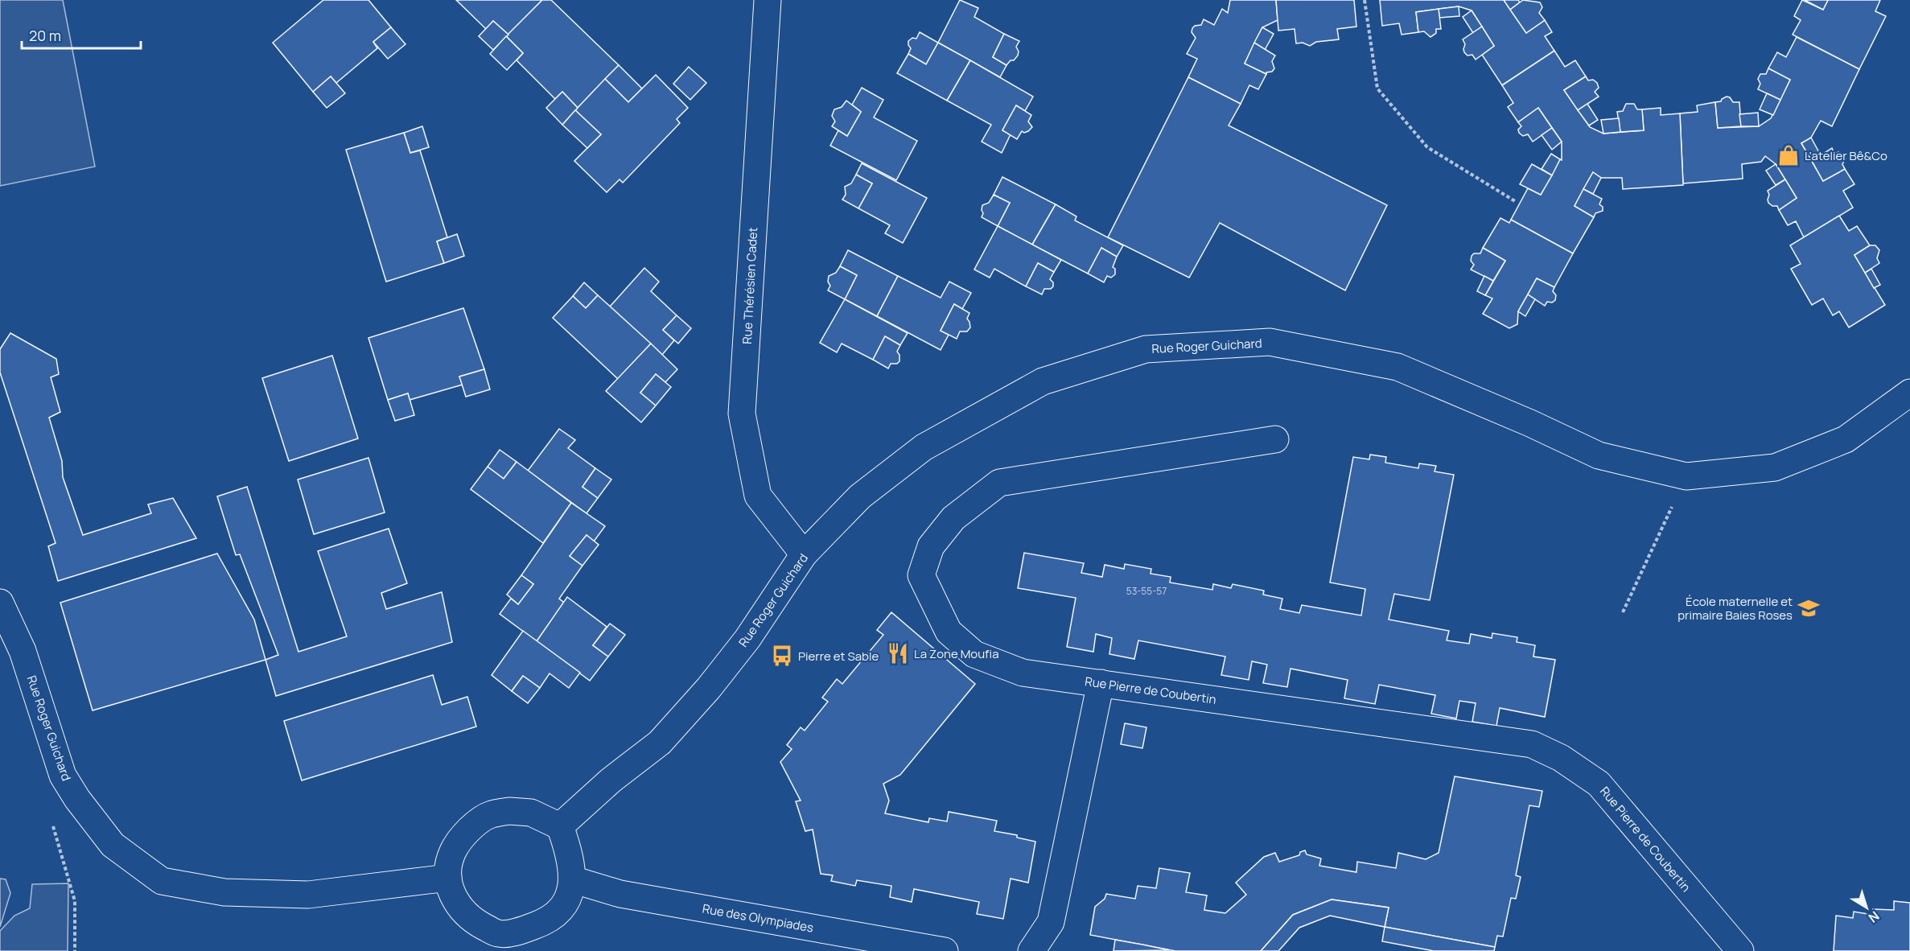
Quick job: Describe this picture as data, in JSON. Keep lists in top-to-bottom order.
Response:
{
  "streets": {
    "street": [
      "Rue Thérésien Cadet",
      "Rue Roger Guichard",
      "Rue Pierre de Coubertin",
      "Rue des Olympiades"
    ]
  },
  "crossings": [
    ["Rue Thérésien Cadet", "Rue Roger Guichard"],
    ["Rue Roger Guichard", "Rue des Olympiades"]
  ],
  "places": {
    "shop": ["L'atelier Bê&Co"],
    "school or university": ["École maternelle et primaire Baies Roses"],
    "restaurant": ["La Zone Moufia"],
    "bus stop": ["Pierre et Sable"]
  },
  "house_numbers": ["53-55-57"],
  "scale_bar": "20 m",
  "north": "bottom right"
}
